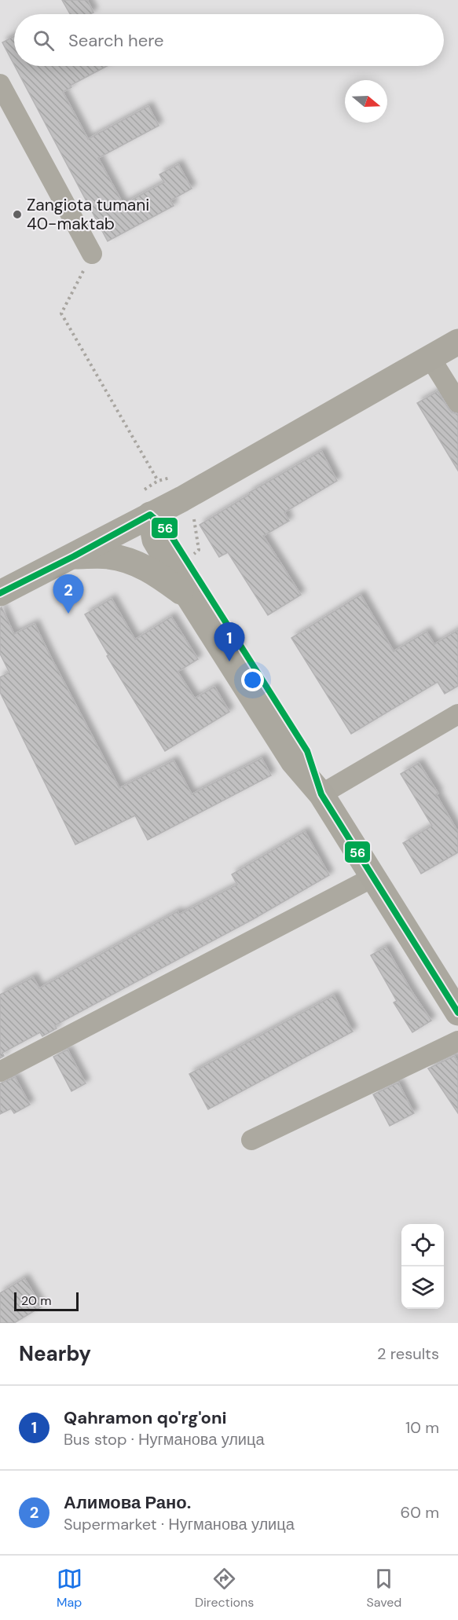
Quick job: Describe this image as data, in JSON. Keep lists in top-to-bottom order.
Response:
{
  "places": ["Zangiota tumani 40-maktab"],
  "lines": ["transit line 56"],
  "scale_bar": "20 m",
  "north": "right",
  "page": {
    "search": "Search here",
    "pins": ["2", "1"],
    "scale": "20 m",
    "heading": ["Nearby", "2 results"],
    "list": [
      {
        "mark": "1",
        "name": "Qahramon qo'rg'oni",
        "note": "Bus stop · Нугманова улица",
        "value": "10 m"
      },
      {
        "mark": "2",
        "name": "Алимова Рано.",
        "note": "Supermarket · Нугманова улица",
        "value": "60 m"
      }
    ],
    "nav": ["Map", "Directions", "Saved"]
  }
}
